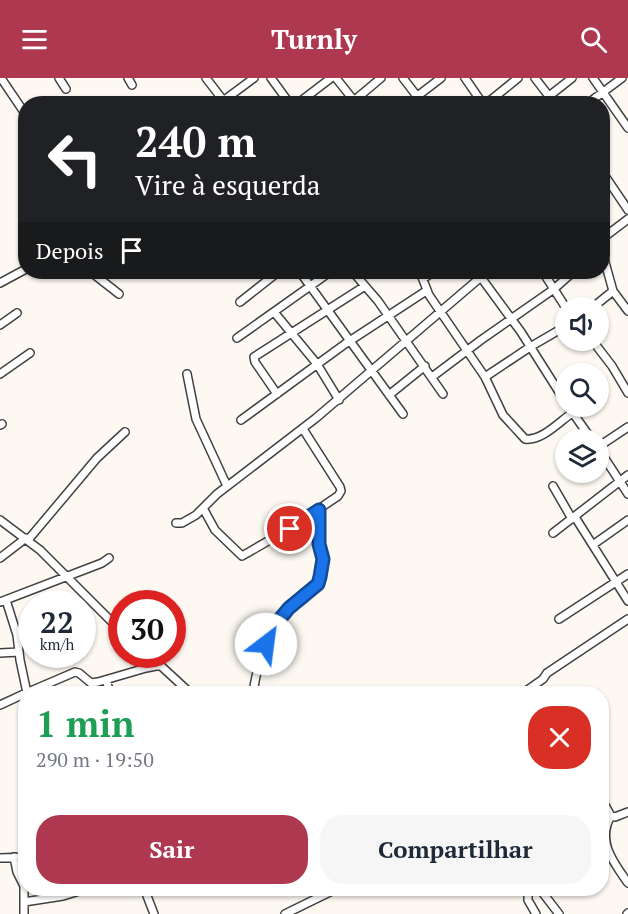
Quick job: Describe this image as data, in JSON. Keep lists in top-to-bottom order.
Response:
{
  "page": {
    "header": "Turnly",
    "turn": ["240 m", "Vire à esquerda"],
    "then": "Depois",
    "speed": "22 km/h",
    "limit": "30",
    "heading": ["1 min", "290 m · 19:50"],
    "buttons": ["Sair", "Compartilhar"]
  }
}
